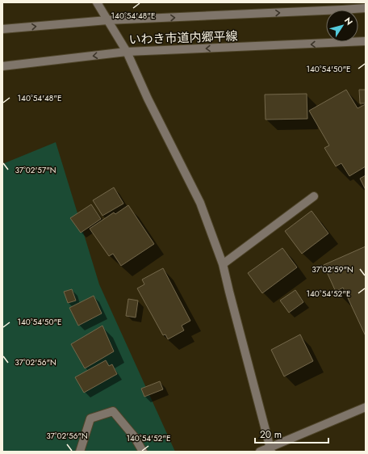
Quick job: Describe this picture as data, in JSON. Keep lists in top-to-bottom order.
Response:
{
  "streets": {
    "street": ["いわき市道内郷平線"]
  },
  "scale_bar": "20 m",
  "north": "top right",
  "coordinates": [
    "140°54'48\"E",
    "140°54'50\"E",
    "37°02'57\"N",
    "37°02'59\"N",
    "140°54'52\"E",
    "37°02'56\"N"
  ]
}
